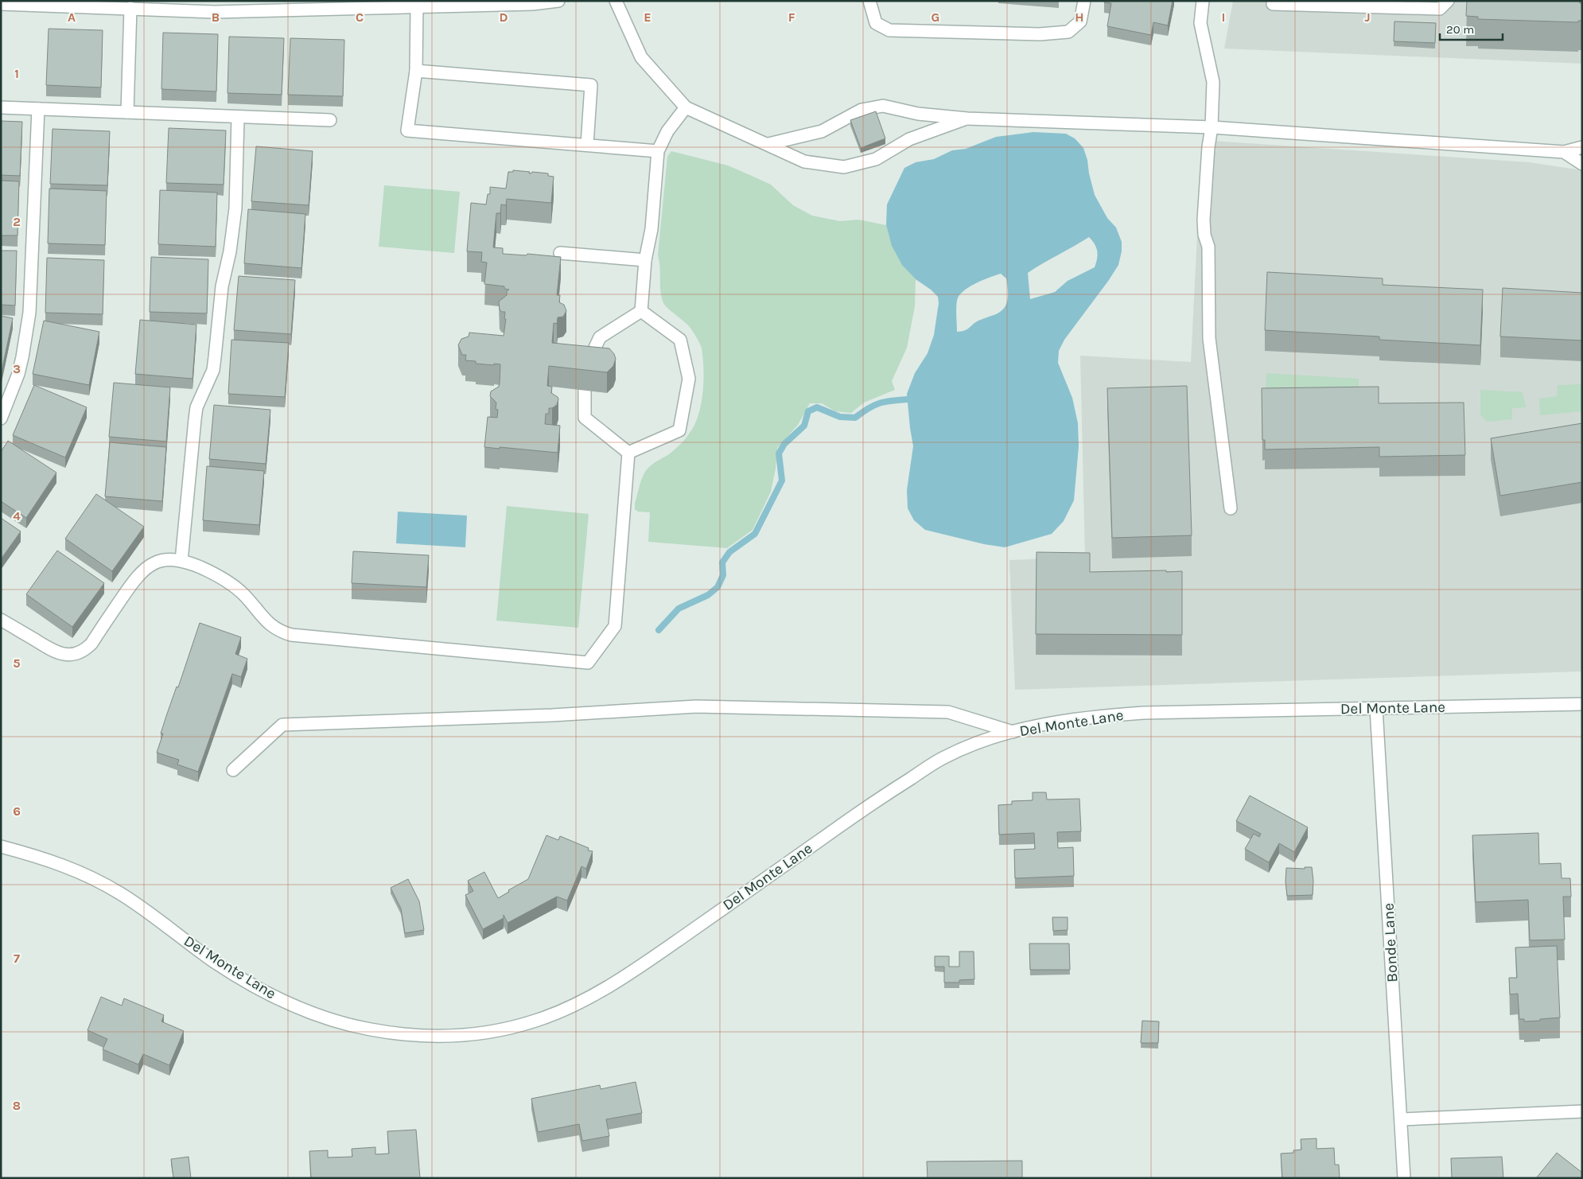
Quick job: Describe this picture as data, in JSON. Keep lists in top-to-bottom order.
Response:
{
  "streets": {
    "street": ["Del Monte Lane", "Bonde Lane"]
  },
  "crossings": [
    ["Del Monte Lane", "Bonde Lane"]
  ],
  "scale_bar": "20 m",
  "grid": {
    "columns": [
      "A",
      "B",
      "C",
      "D",
      "E",
      "F",
      "G",
      "H",
      "I",
      "J"
    ],
    "rows": [
      "1",
      "2",
      "3",
      "4",
      "5",
      "6",
      "7",
      "8"
    ]
  }
}
